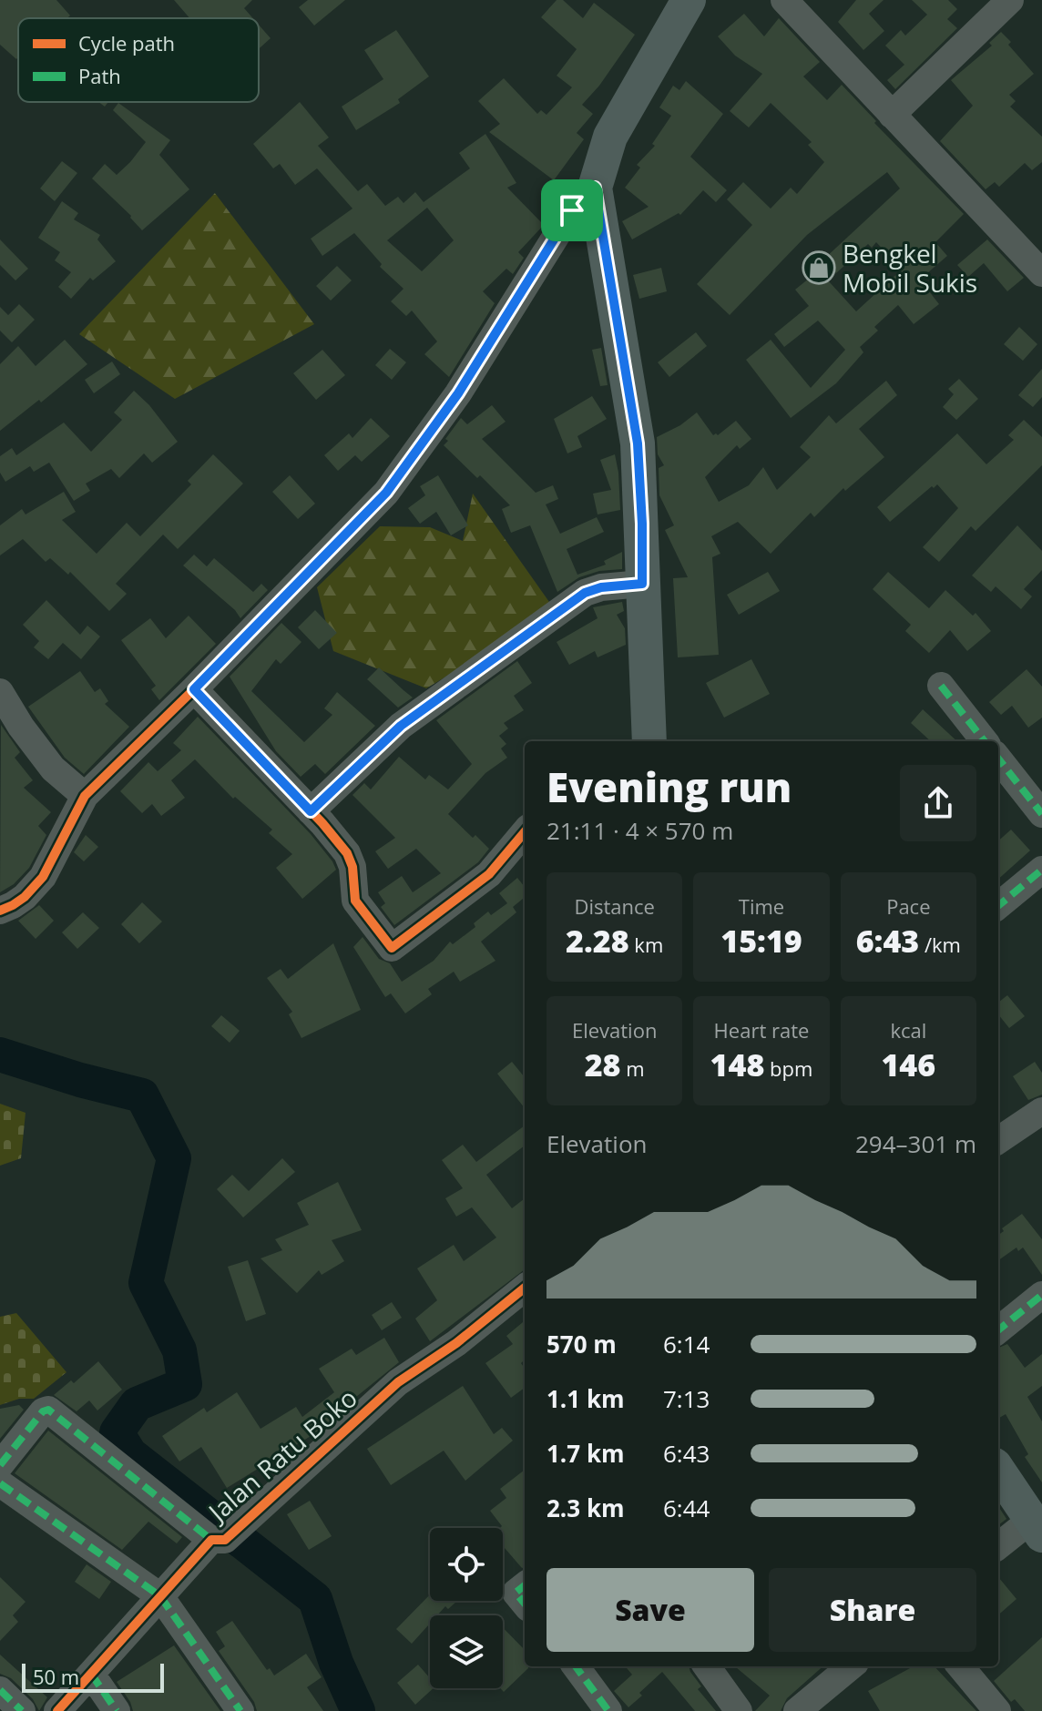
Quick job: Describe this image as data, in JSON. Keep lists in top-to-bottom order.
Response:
{
  "streets": {
    "street": ["Jalan Ratu Boko"]
  },
  "places": {
    "shop": ["Bengkel Mobil Sukis"]
  },
  "legend": ["Cycle path", "Path"],
  "scale_bar": "50 m",
  "page": {
    "heading": ["Evening run", "21:11 · 4 × 570 m"],
    "stats": [
      ["Distance", "2.28 km"],
      ["Time", "15:19"],
      ["Pace", "6:43 /km"],
      ["Elevation", "28 m"],
      ["Heart rate", "148 bpm"],
      ["kcal", "146"]
    ],
    "chart": ["Elevation", "294–301 m"],
    "list": [
      {
        "name": "570 m",
        "note": "6:14"
      },
      {
        "name": "1.1 km",
        "note": "7:13"
      },
      {
        "name": "1.7 km",
        "note": "6:43"
      },
      {
        "name": "2.3 km",
        "note": "6:44"
      }
    ],
    "buttons": ["Save", "Share"],
    "scale": "50 m"
  }
}
